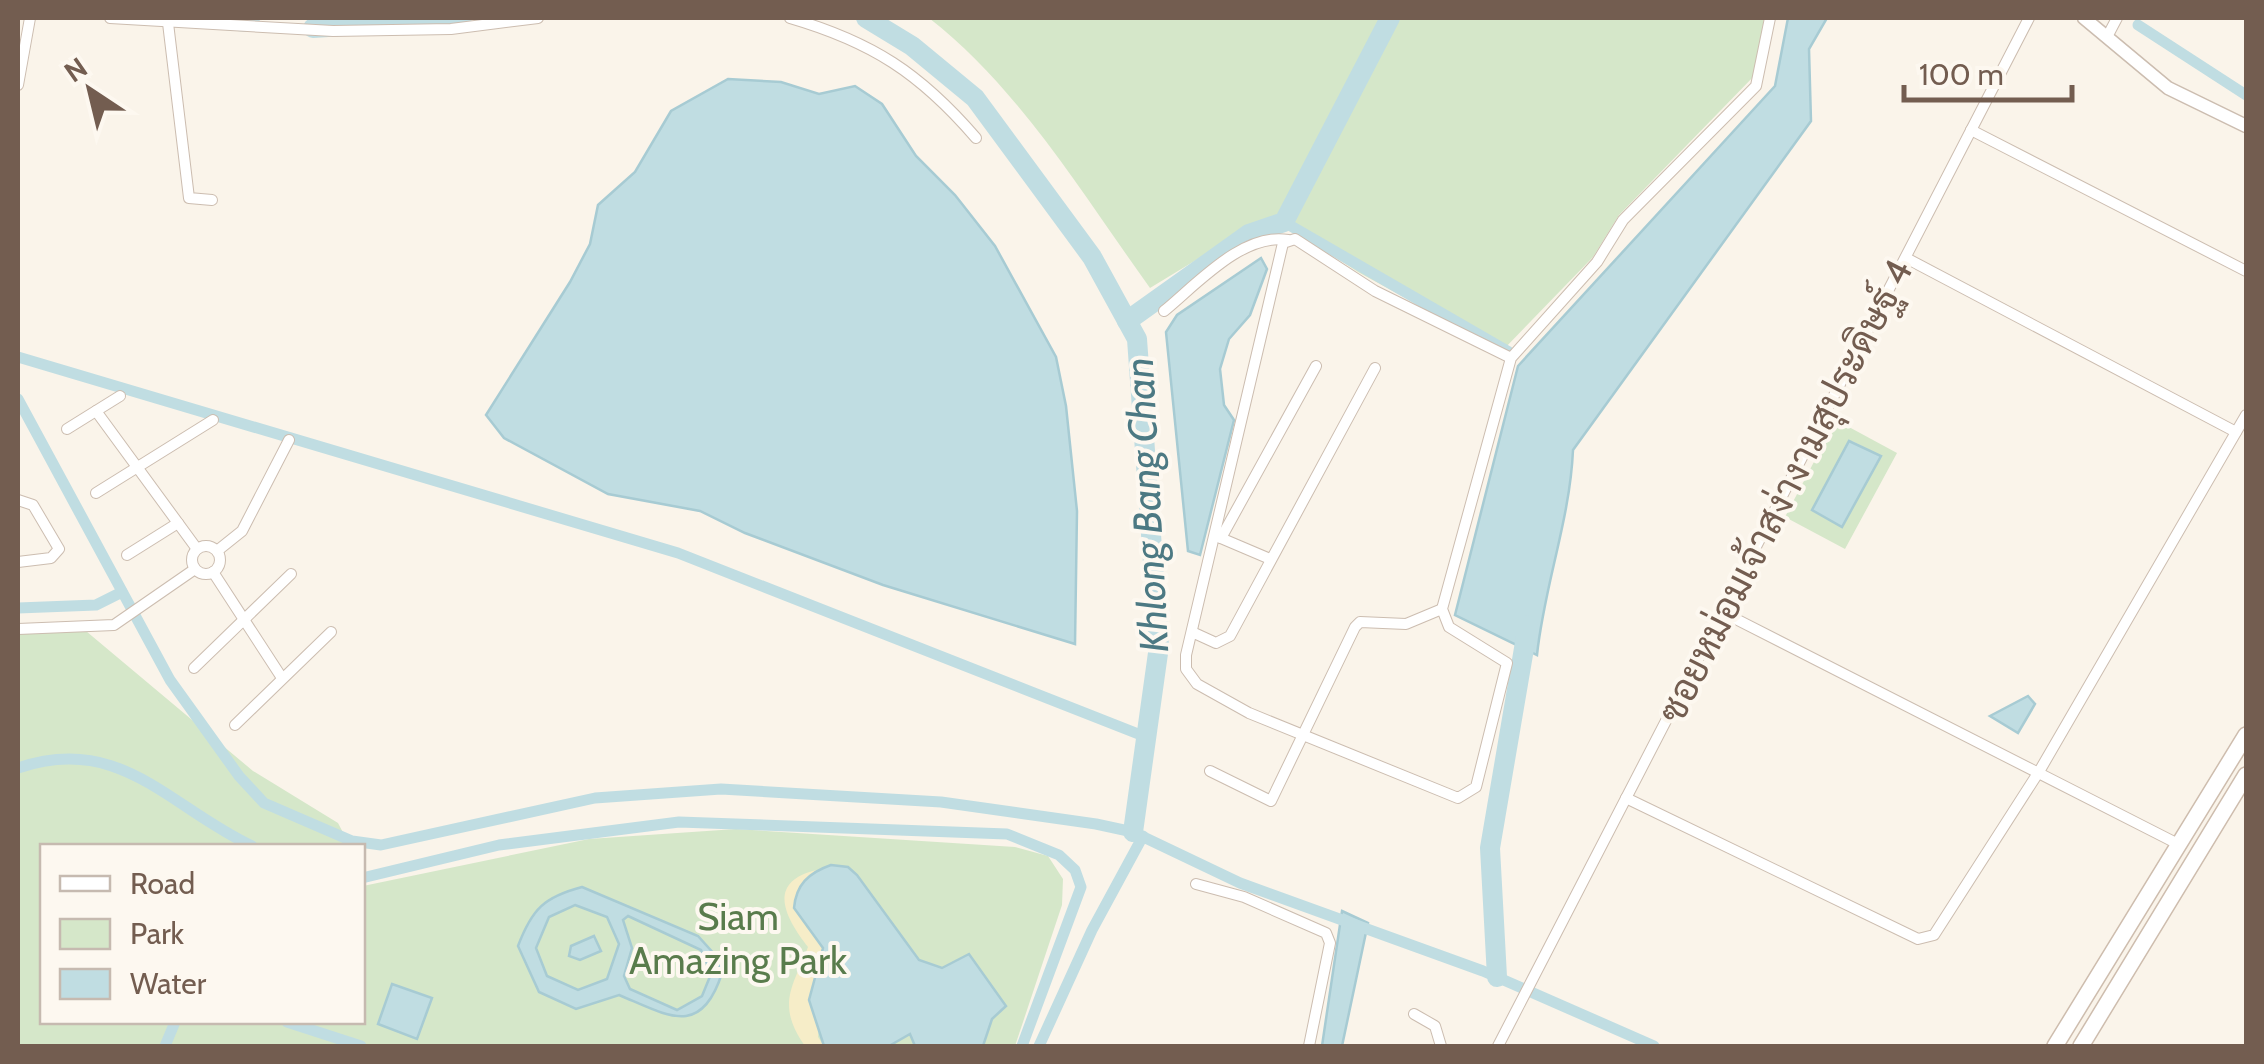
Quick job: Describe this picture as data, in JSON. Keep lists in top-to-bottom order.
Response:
{
  "streets": {
    "street": ["ซอยหม่อมเจ้าสง่างามสุประดิษฐ์ 4"]
  },
  "water": ["Khlong Bang Chan"],
  "parks": ["Siam Amazing Park"],
  "legend": ["Road", "Park", "Water"],
  "scale_bar": "100 m",
  "north": "top left"
}
